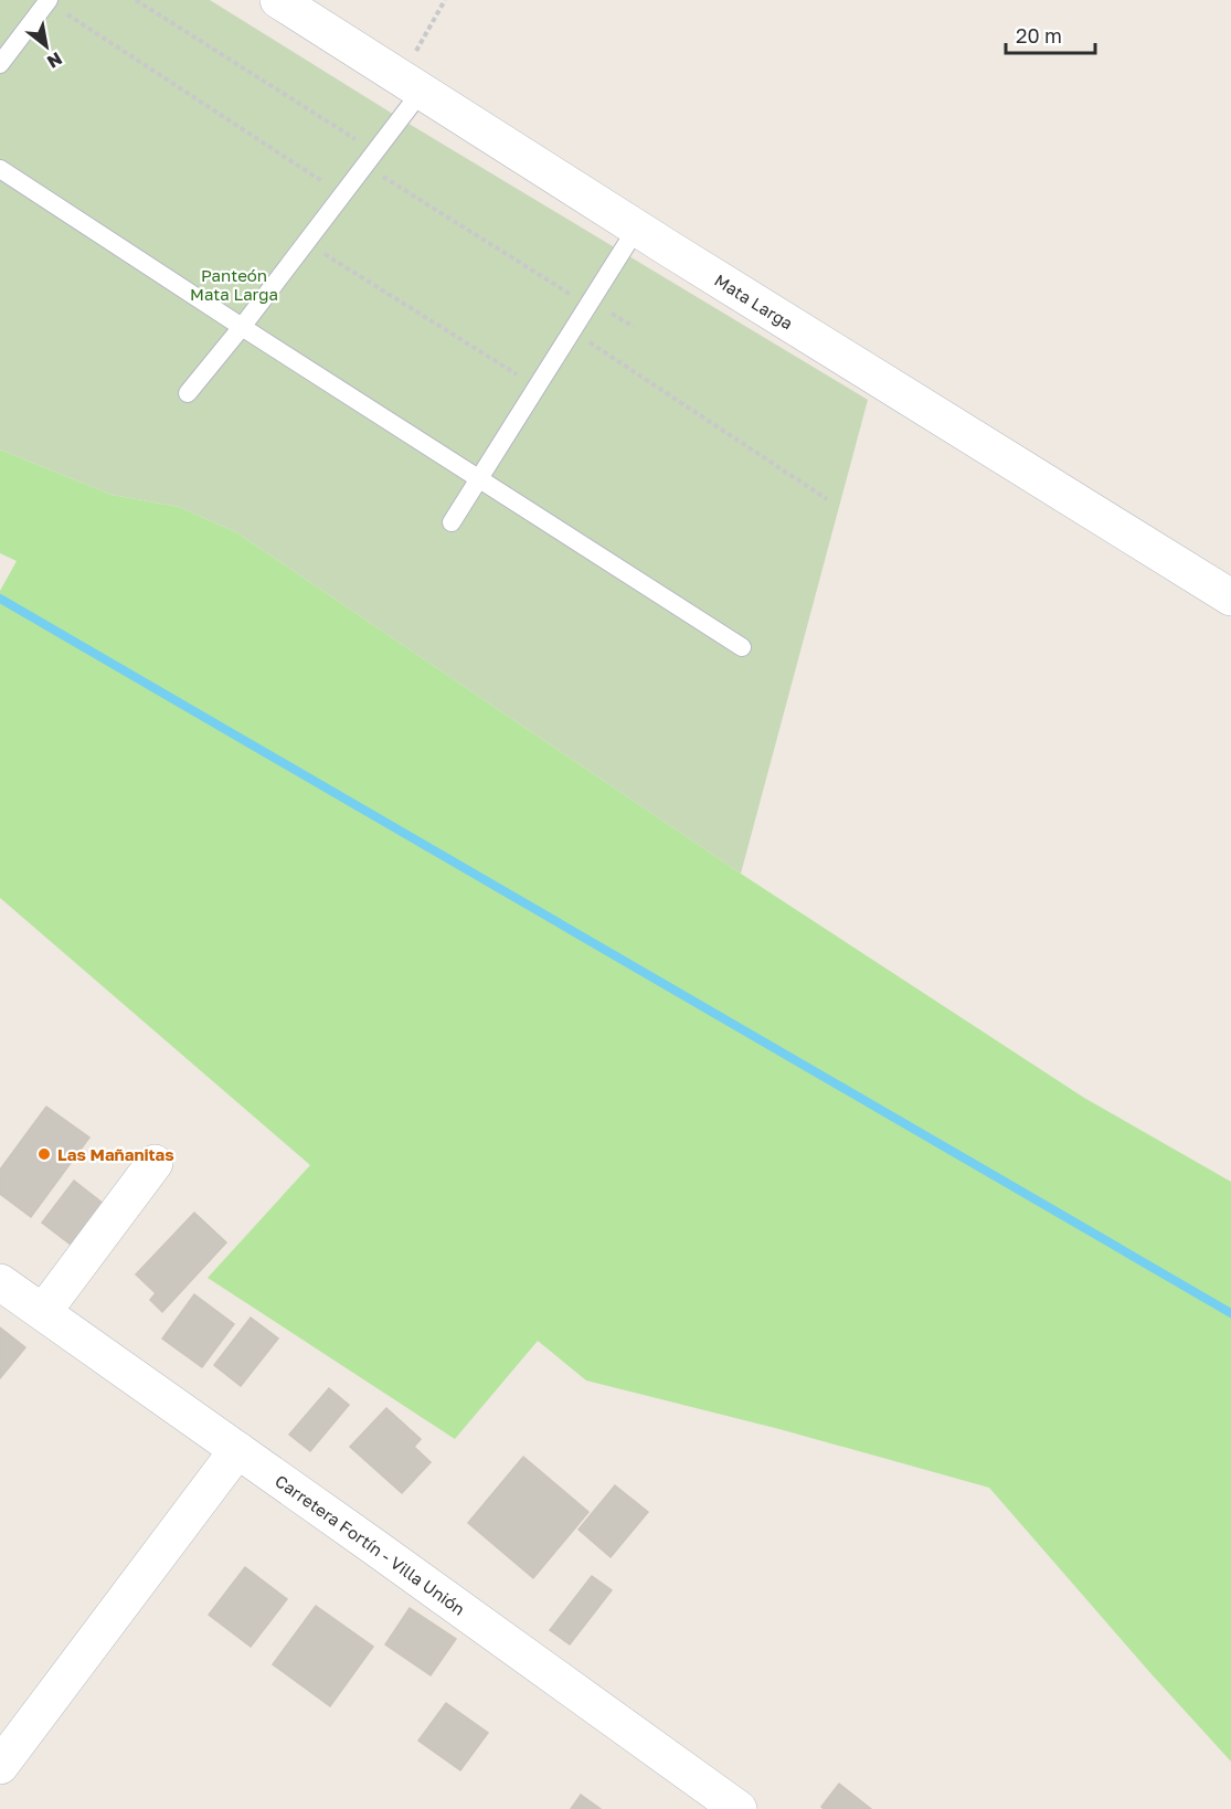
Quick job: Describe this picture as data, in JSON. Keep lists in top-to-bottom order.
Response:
{
  "streets": {
    "street": ["Mata Larga", "Carretera Fortín - Villa Unión"]
  },
  "parks": ["Panteón Mata Larga"],
  "places": ["Las Mañanitas"],
  "scale_bar": "20 m",
  "north": "bottom right"
}
